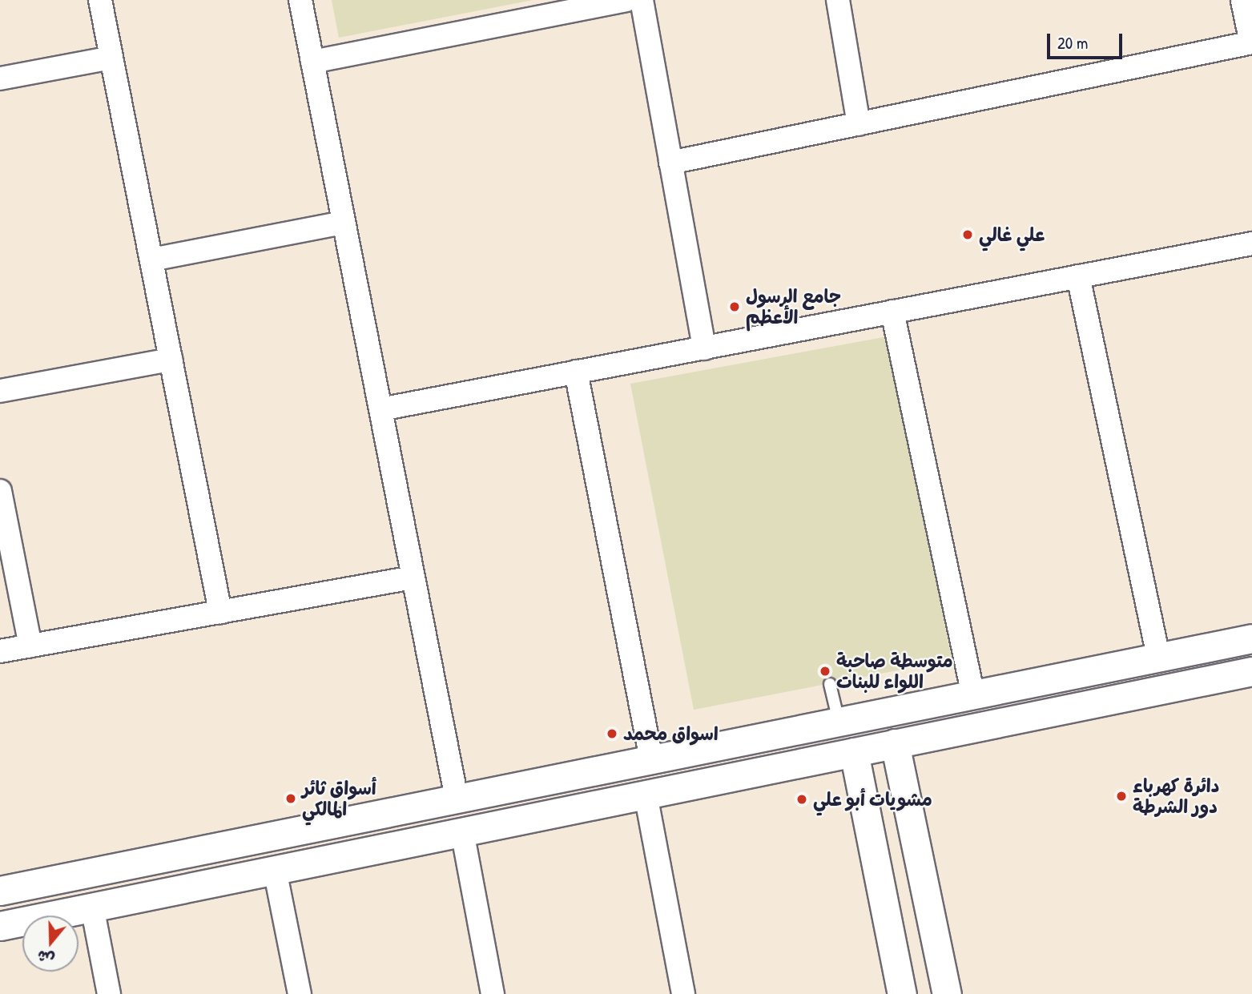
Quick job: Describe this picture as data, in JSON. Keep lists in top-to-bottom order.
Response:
{
  "places": [
    "علي غالي",
    "جامع الرسول الأعظم",
    "متوسطة صاحبة اللواء للبنات",
    "اسواق محمد",
    "دائرة كهرباء دور الشرطة",
    "أسواق ثائر المالكي",
    "مشويات أبو علي"
  ],
  "scale_bar": "20 m",
  "north": "bottom"
}
